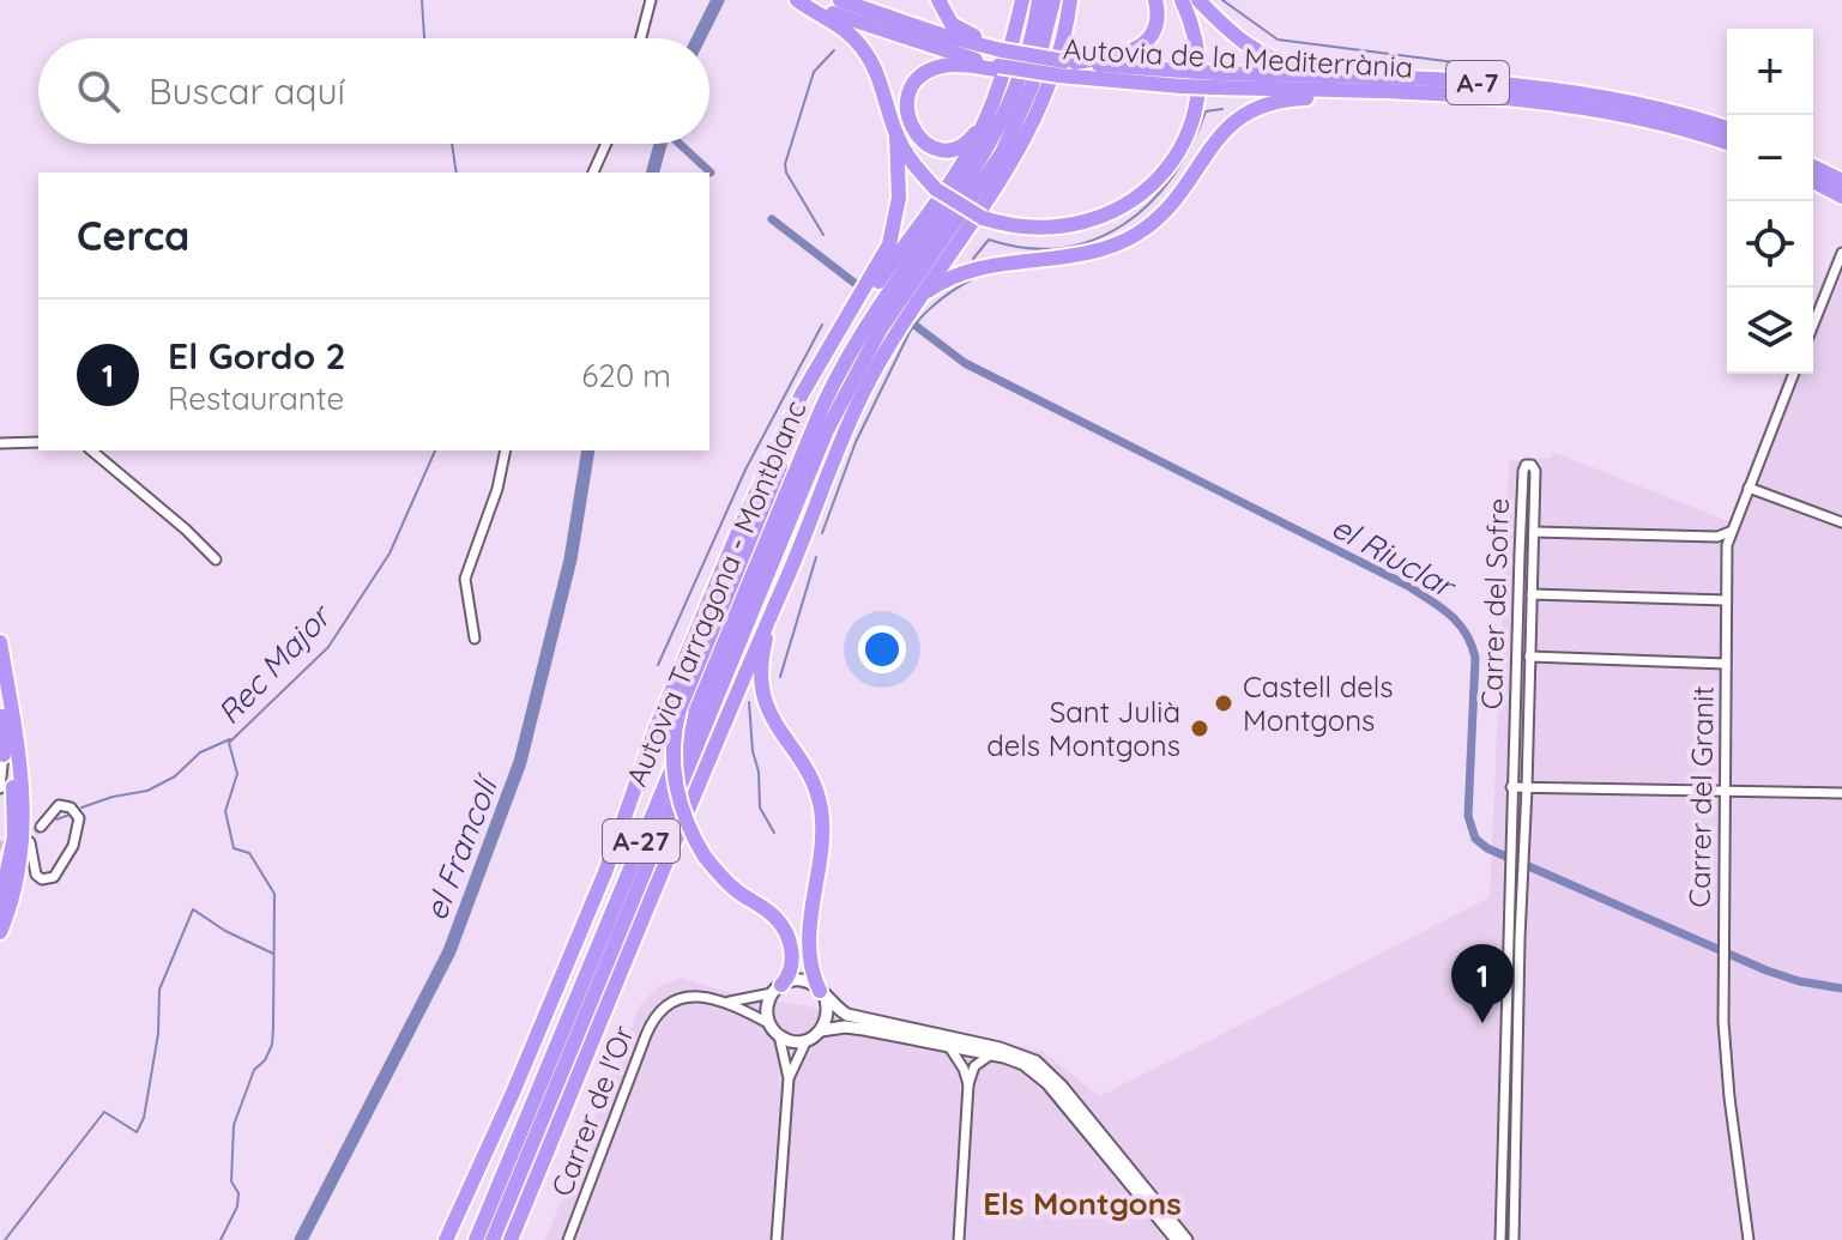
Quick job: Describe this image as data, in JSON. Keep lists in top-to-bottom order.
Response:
{
  "streets": {
    "highway": [
      "Autovia de la Mediterrània",
      "A-7",
      "Autovia Tarragona - Montblanc",
      "A-27"
    ],
    "street": ["Carrer del Sofre", "Carrer del Granit", "Carrer de l'Or"]
  },
  "crossings": [
    ["Autovia de la Mediterrània", "Autovia Tarragona - Montblanc"],
    ["Autovia de la Mediterrània", "A-27"],
    ["Autovia Tarragona - Montblanc", "A-27"]
  ],
  "districts": ["Els Montgons"],
  "water": ["el Riuclar", "Rec Major", "el Francolí"],
  "places": ["Castell dels Montgons", "Sant Julià dels Montgons"],
  "page": {
    "map_buttons": ["+", "−"],
    "search": "Buscar aquí",
    "heading": "Cerca",
    "list": [
      {
        "mark": "1",
        "name": "El Gordo 2",
        "note": "Restaurante",
        "value": "620 m"
      }
    ],
    "pins": "1"
  }
}
